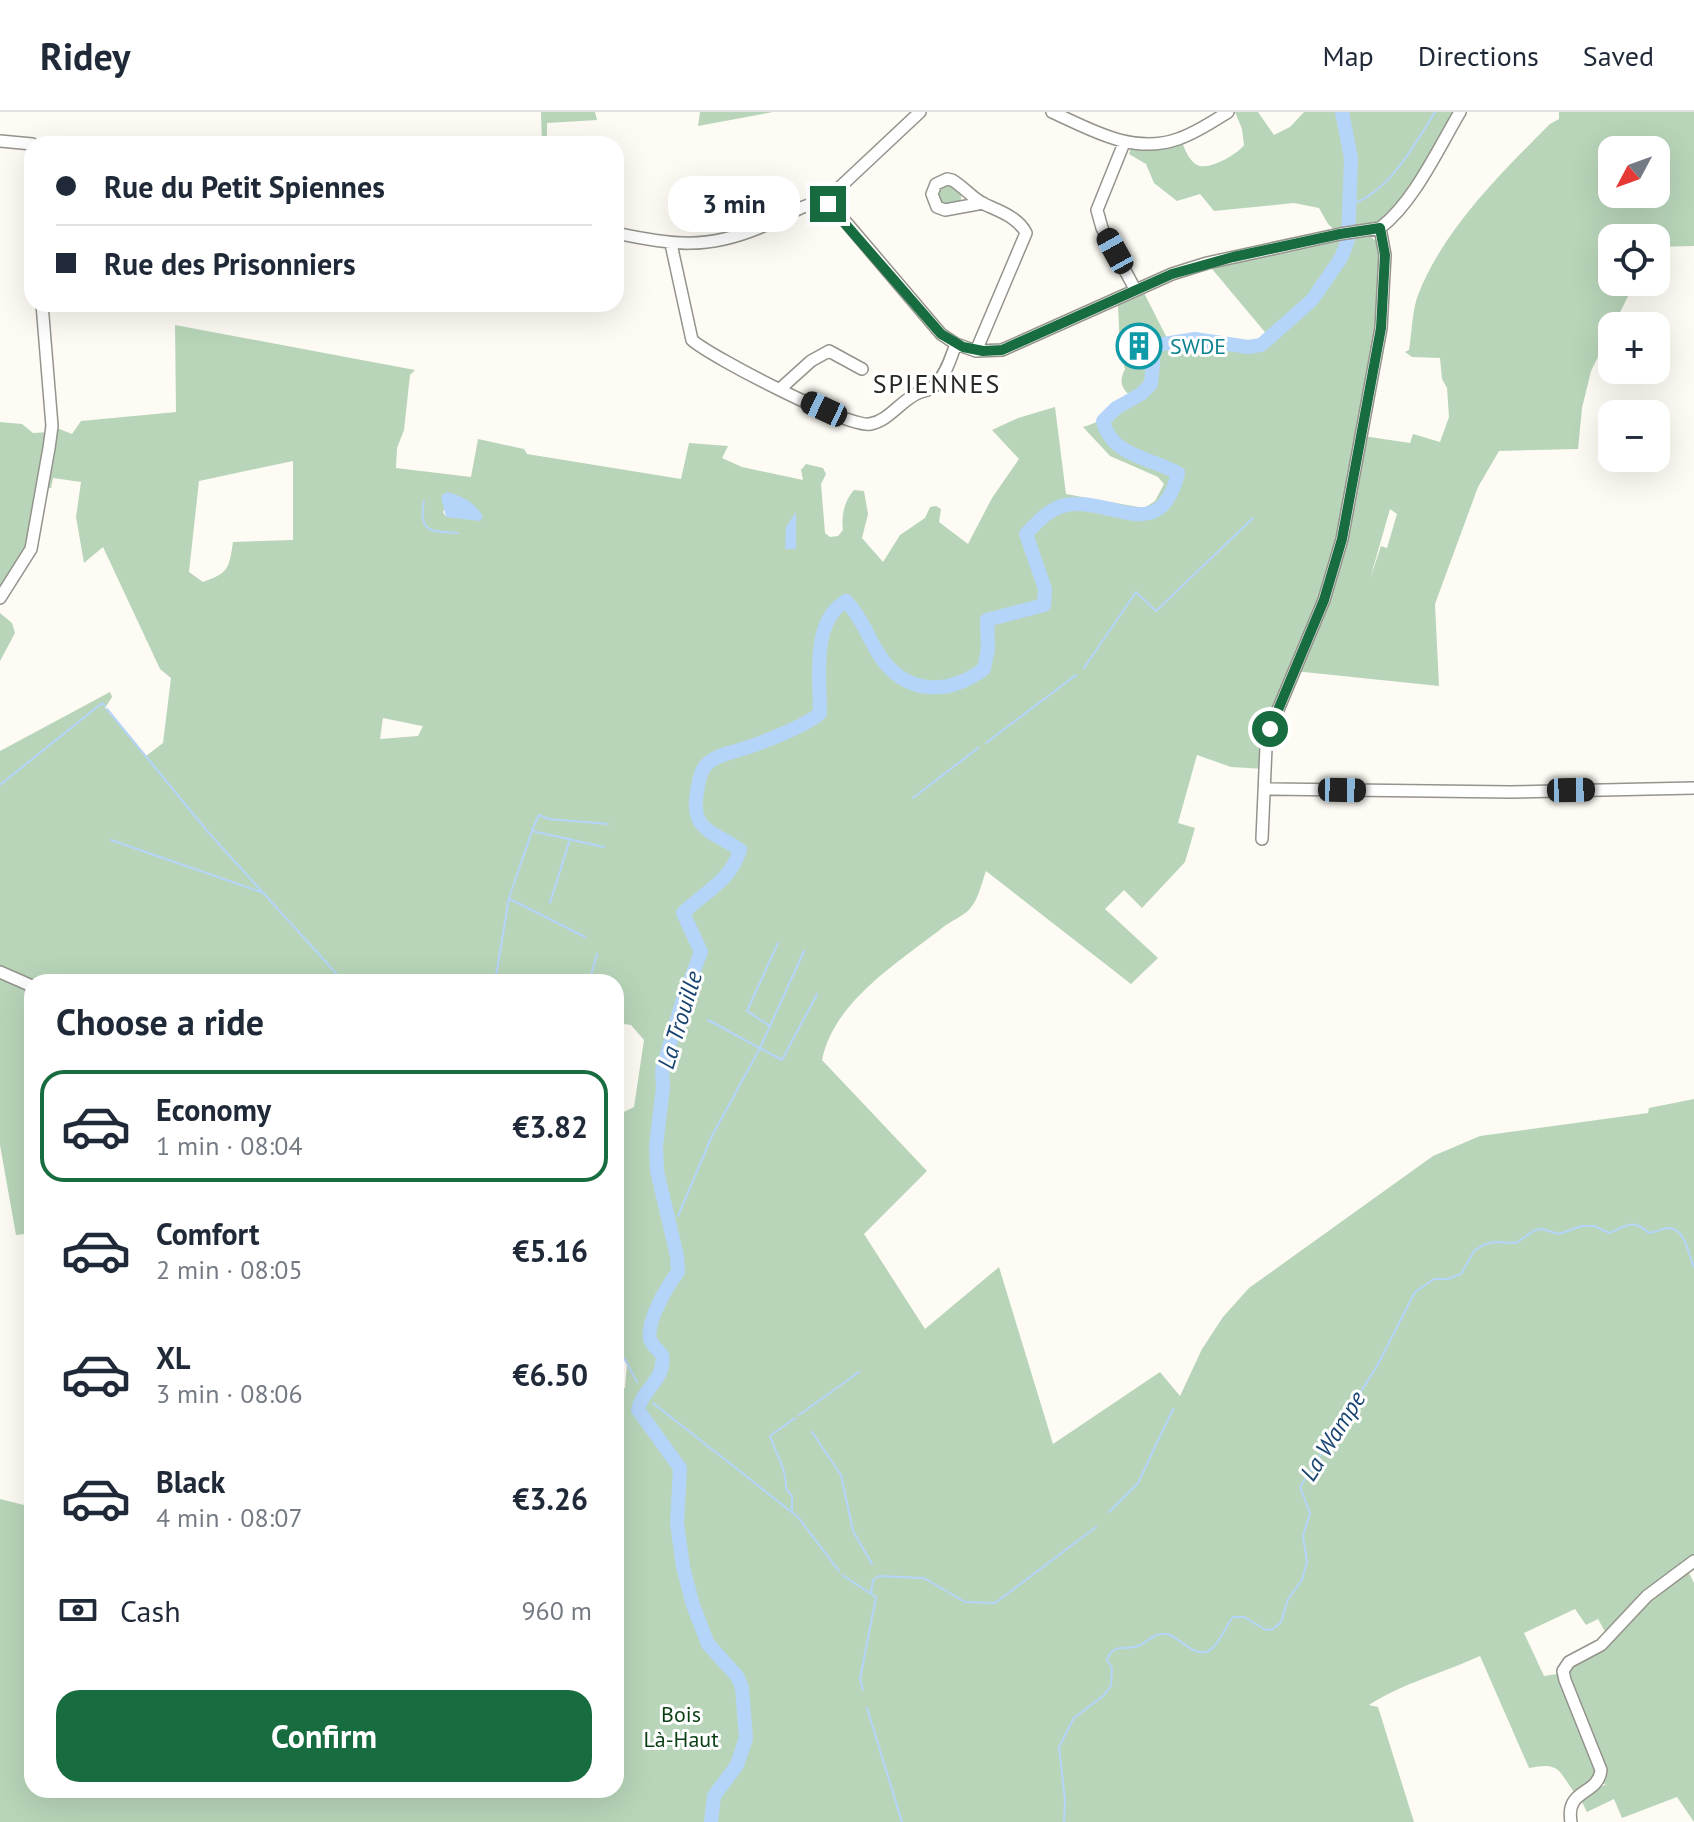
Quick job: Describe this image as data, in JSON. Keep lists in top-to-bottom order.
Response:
{
  "districts": ["SPIENNES"],
  "water": ["La Trouille", "La Wampe"],
  "parks": ["Bois Là-Haut"],
  "places": {
    "building": ["SWDE"]
  },
  "north": "bottom left",
  "page": {
    "header": "Ridey",
    "nav": ["Map", "Directions", "Saved"],
    "map_buttons": ["+", "−"],
    "banner": ["Rue du Petit Spiennes", "Rue des Prisonniers"],
    "bubble": "3 min",
    "heading": "Choose a ride",
    "list": [
      {
        "name": "Economy",
        "note": "1 min · 08:04",
        "value": "€3.82"
      },
      {
        "name": "Comfort",
        "note": "2 min · 08:05",
        "value": "€5.16"
      },
      {
        "name": "XL",
        "note": "3 min · 08:06",
        "value": "€6.50"
      },
      {
        "name": "Black",
        "note": "4 min · 08:07",
        "value": "€3.26"
      }
    ],
    "pay": ["Cash", "960 m"],
    "buttons": "Confirm"
  }
}
